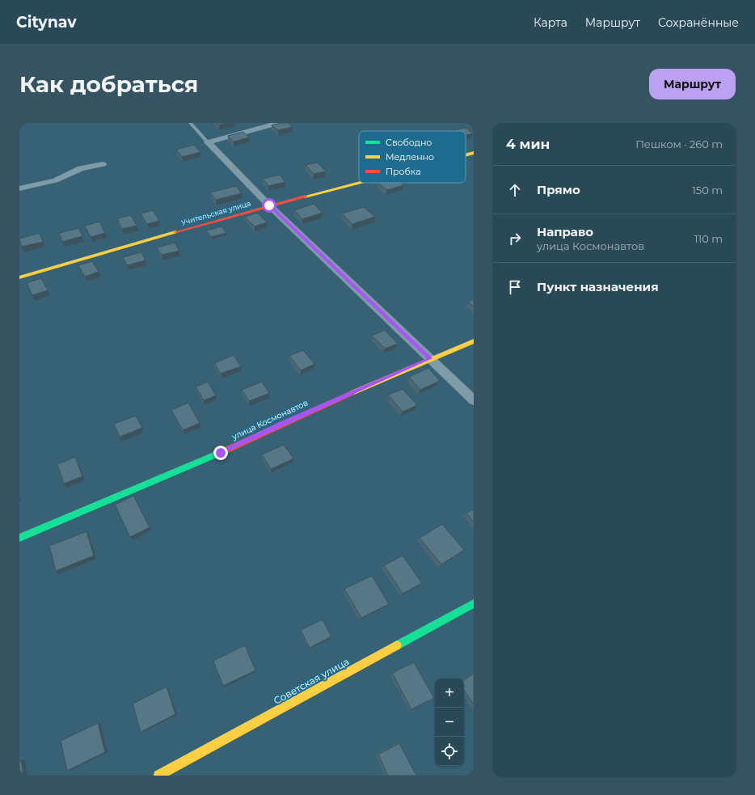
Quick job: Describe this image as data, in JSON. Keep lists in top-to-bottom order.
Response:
{
  "streets": {
    "street": ["Учительская улица", "улица Космонавтов", "Советская улица"]
  },
  "legend": ["Свободно", "Медленно", "Пробка"],
  "page": {
    "header": "Citynav",
    "nav": ["Карта", "Маршрут", "Сохранённые"],
    "buttons": "Маршрут",
    "title": "Как добраться",
    "heading": ["4 мин", "Пешком · 260 m"],
    "list": [
      ["Прямо", "150 m"],
      ["Направо", "улица Космонавтов", "110 m"],
      "Пункт назначения"
    ],
    "map_buttons": ["+", "−"]
  }
}
